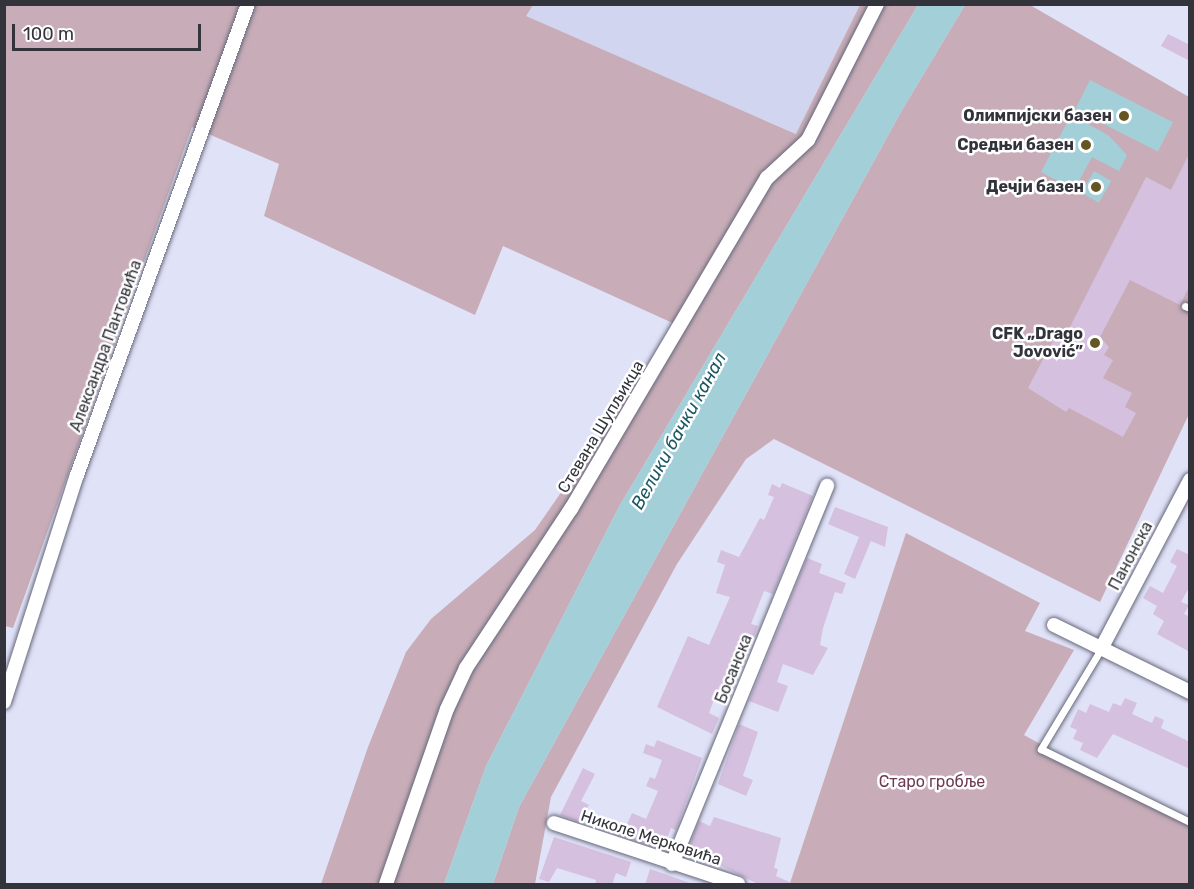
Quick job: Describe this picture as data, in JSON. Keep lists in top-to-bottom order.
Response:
{
  "streets": {
    "street": [
      "Александра Пантовића",
      "Стевана Шупљикца",
      "Панонска",
      "Босанска",
      "Николе Мерковића"
    ]
  },
  "crossings": [
    ["Босанска", "Николе Мерковића"]
  ],
  "water": ["Велики бачки канал"],
  "parks": ["Старо гробље"],
  "places": [
    "Олимпијски базен",
    "Средњи базен",
    "Дечји базен",
    "CFK „Drago Jovović”"
  ],
  "scale_bar": "100 m"
}
